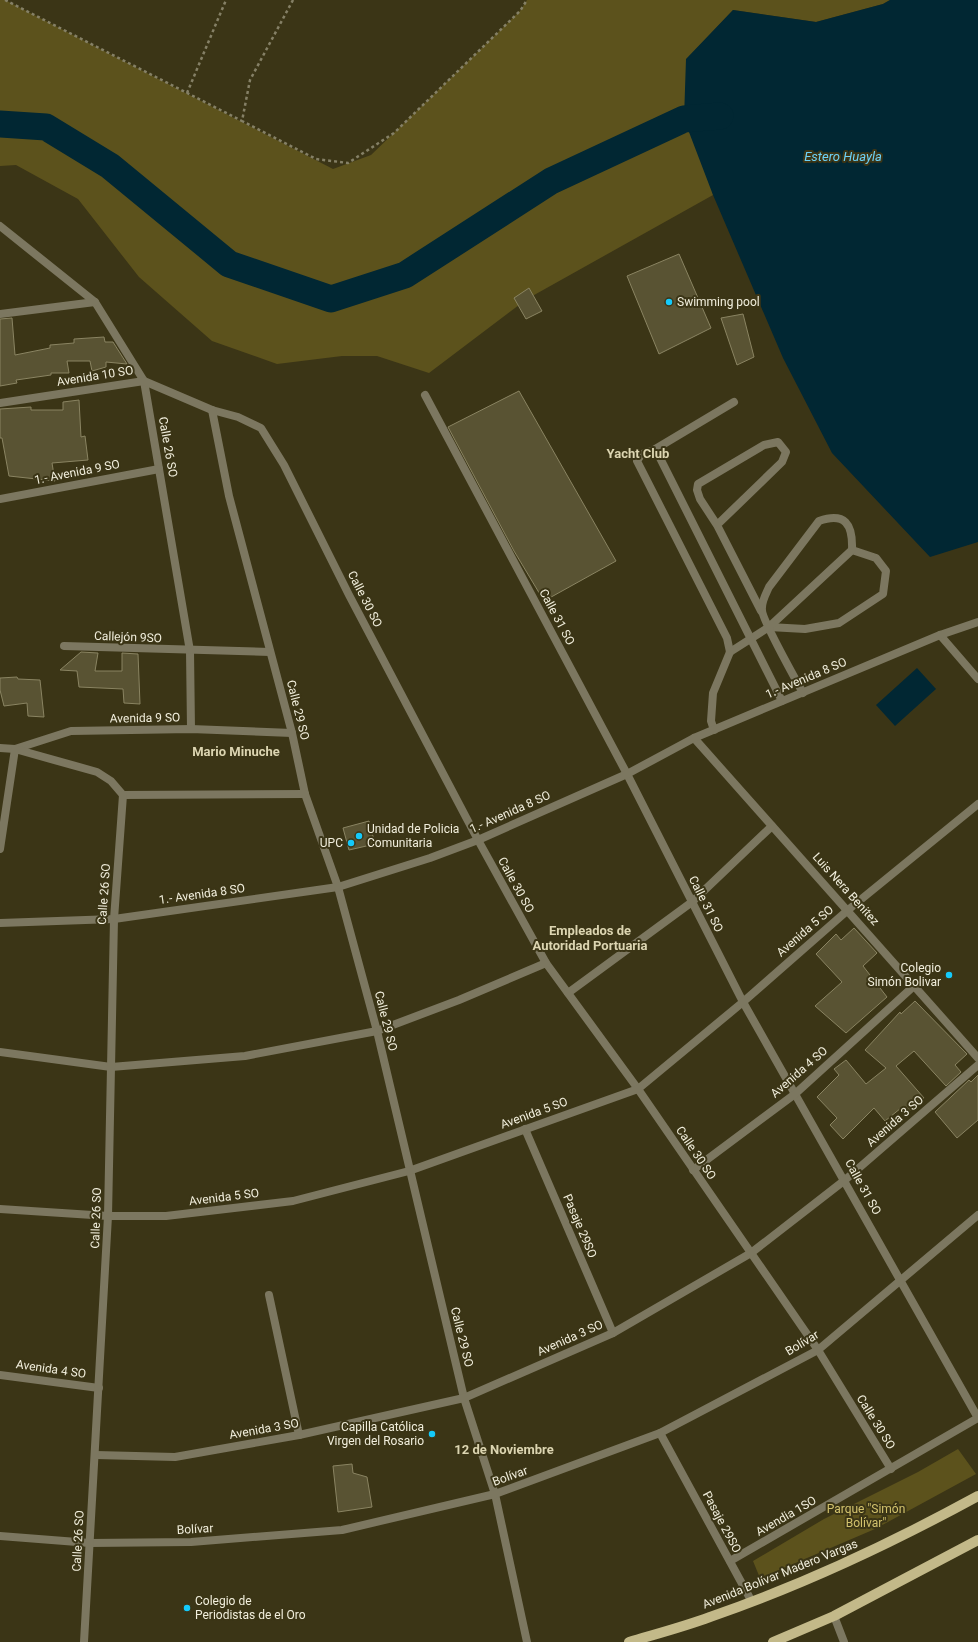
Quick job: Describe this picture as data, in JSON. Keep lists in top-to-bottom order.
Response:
{
  "streets": {
    "main road": ["Avenida Bolívar Madero Vargas"],
    "street": [
      "Avenida 10 SO",
      "Calle 26 SO",
      "1.- Avenida 9 SO",
      "Calle 30 SO",
      "Calle 31 SO",
      "Callejón 9SO",
      "1.- Avenida 8 SO",
      "Calle 29 SO",
      "Avenida 9 SO",
      "Luis Nera Benitez",
      "Avenida 5 SO",
      "Avenida 4 SO",
      "Avenida 3 SO",
      "Pasaje 29SO",
      "Bolívar",
      "Avendia 1SO"
    ]
  },
  "crossings": [
    ["Avenida 10 SO", "Calle 26 SO"],
    ["Avenida 10 SO", "Calle 30 SO"],
    ["Avenida 10 SO", "Calle 29 SO"],
    ["Calle 26 SO", "1.- Avenida 9 SO"],
    ["Calle 26 SO", "Callejón 9SO"],
    ["Calle 26 SO", "1.- Avenida 8 SO"],
    ["Calle 26 SO", "Avenida 9 SO"],
    ["Calle 26 SO", "Avenida 5 SO"],
    ["Calle 26 SO", "Avenida 4 SO"],
    ["Calle 26 SO", "Avenida 3 SO"],
    ["Calle 26 SO", "Bolívar"],
    ["Calle 30 SO", "1.- Avenida 8 SO"],
    ["Calle 30 SO", "Calle 29 SO"],
    ["Calle 30 SO", "Avenida 5 SO"],
    ["Calle 30 SO", "Avenida 4 SO"],
    ["Calle 30 SO", "Avenida 3 SO"],
    ["Calle 30 SO", "Bolívar"],
    ["Calle 30 SO", "Avendia 1SO"],
    ["Calle 31 SO", "1.- Avenida 8 SO"],
    ["Calle 31 SO", "Avenida 5 SO"],
    ["Calle 31 SO", "Avenida 4 SO"],
    ["Calle 31 SO", "Avenida 3 SO"],
    ["Calle 31 SO", "Bolívar"],
    ["Calle 31 SO", "Avendia 1SO"],
    ["Callejón 9SO", "Calle 29 SO"],
    ["1.- Avenida 8 SO", "Calle 29 SO"],
    ["1.- Avenida 8 SO", "Luis Nera Benitez"],
    ["Calle 29 SO", "Avenida 9 SO"],
    ["Calle 29 SO", "Avenida 5 SO"],
    ["Calle 29 SO", "Avenida 3 SO"],
    ["Calle 29 SO", "Bolívar"],
    ["Luis Nera Benitez", "Avenida 5 SO"],
    ["Luis Nera Benitez", "Avenida 4 SO"],
    ["Avenida 5 SO", "Pasaje 29SO"],
    ["Avenida 3 SO", "Pasaje 29SO"],
    ["Pasaje 29SO", "Bolívar"],
    ["Pasaje 29SO", "Avendia 1SO"],
    ["Pasaje 29SO", "Avenida Bolívar Madero Vargas"]
  ],
  "districts": [
    "Yacht Club",
    "Mario Minuche",
    "Empleados de Autoridad Portuaria",
    "12 de Noviembre"
  ],
  "water": ["Estero Huayla"],
  "parks": ["Parque \"Simón Bolívar\""],
  "places": [
    "Swimming pool",
    "Unidad de Policia Comunitaria",
    "UPC",
    "Colegio Simón Bolivar",
    "Capilla Católica Virgen del Rosario",
    "Colegio de Periodistas de el Oro"
  ]
}
